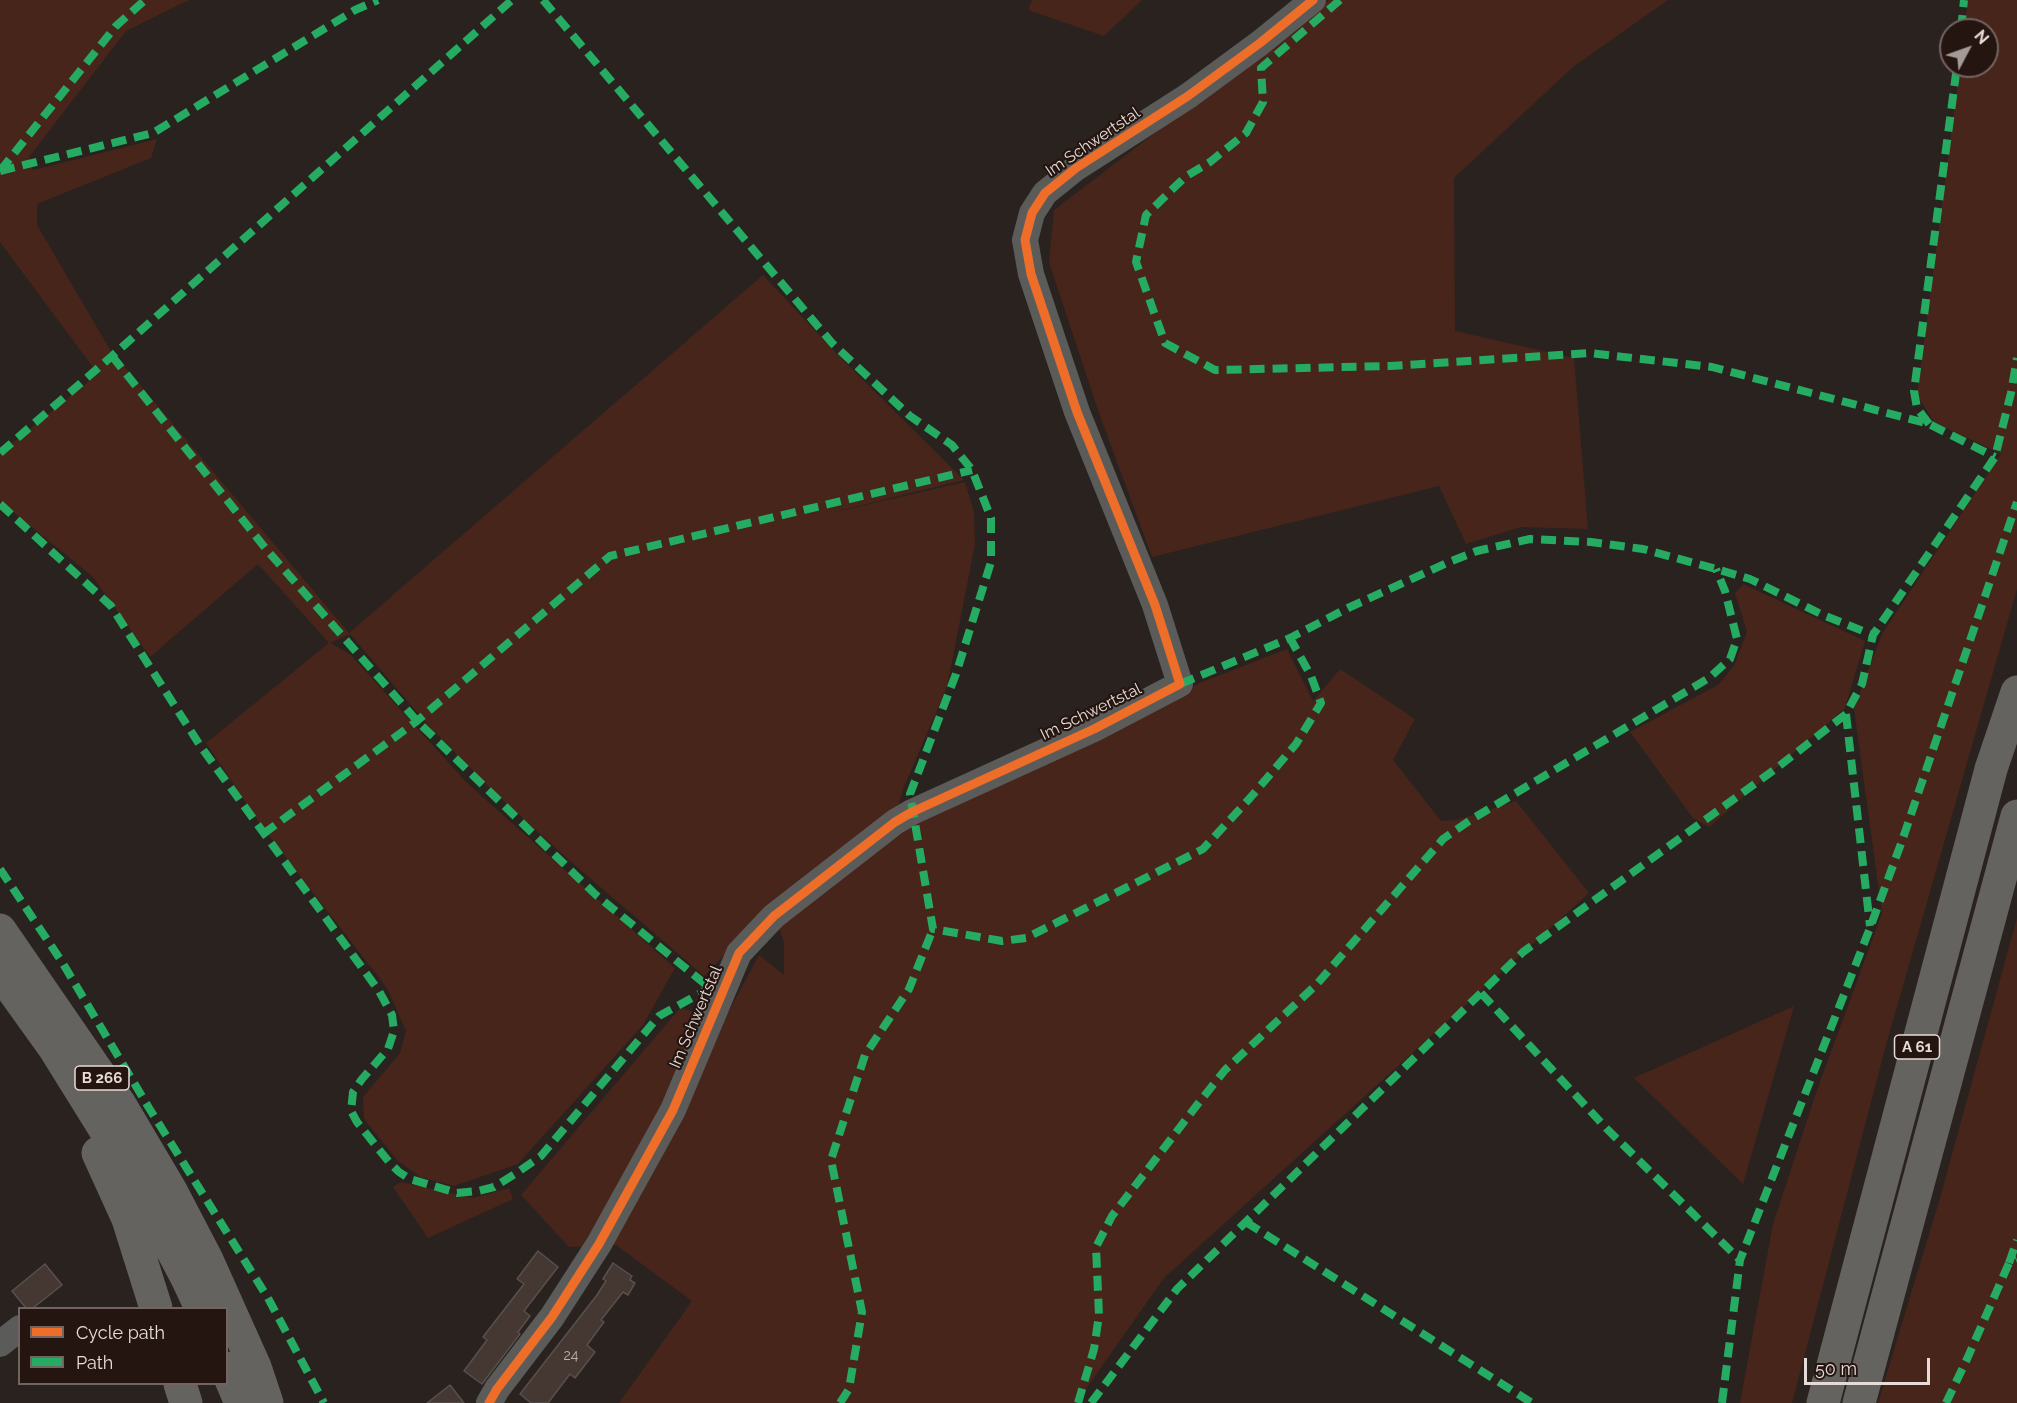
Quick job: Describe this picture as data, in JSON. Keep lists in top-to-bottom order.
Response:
{
  "streets": {
    "highway": ["A 61", "B 266"],
    "street": ["Im Schwertstal"]
  },
  "house_numbers": ["24"],
  "legend": ["Cycle path", "Path"],
  "scale_bar": "50 m",
  "north": "top right"
}
